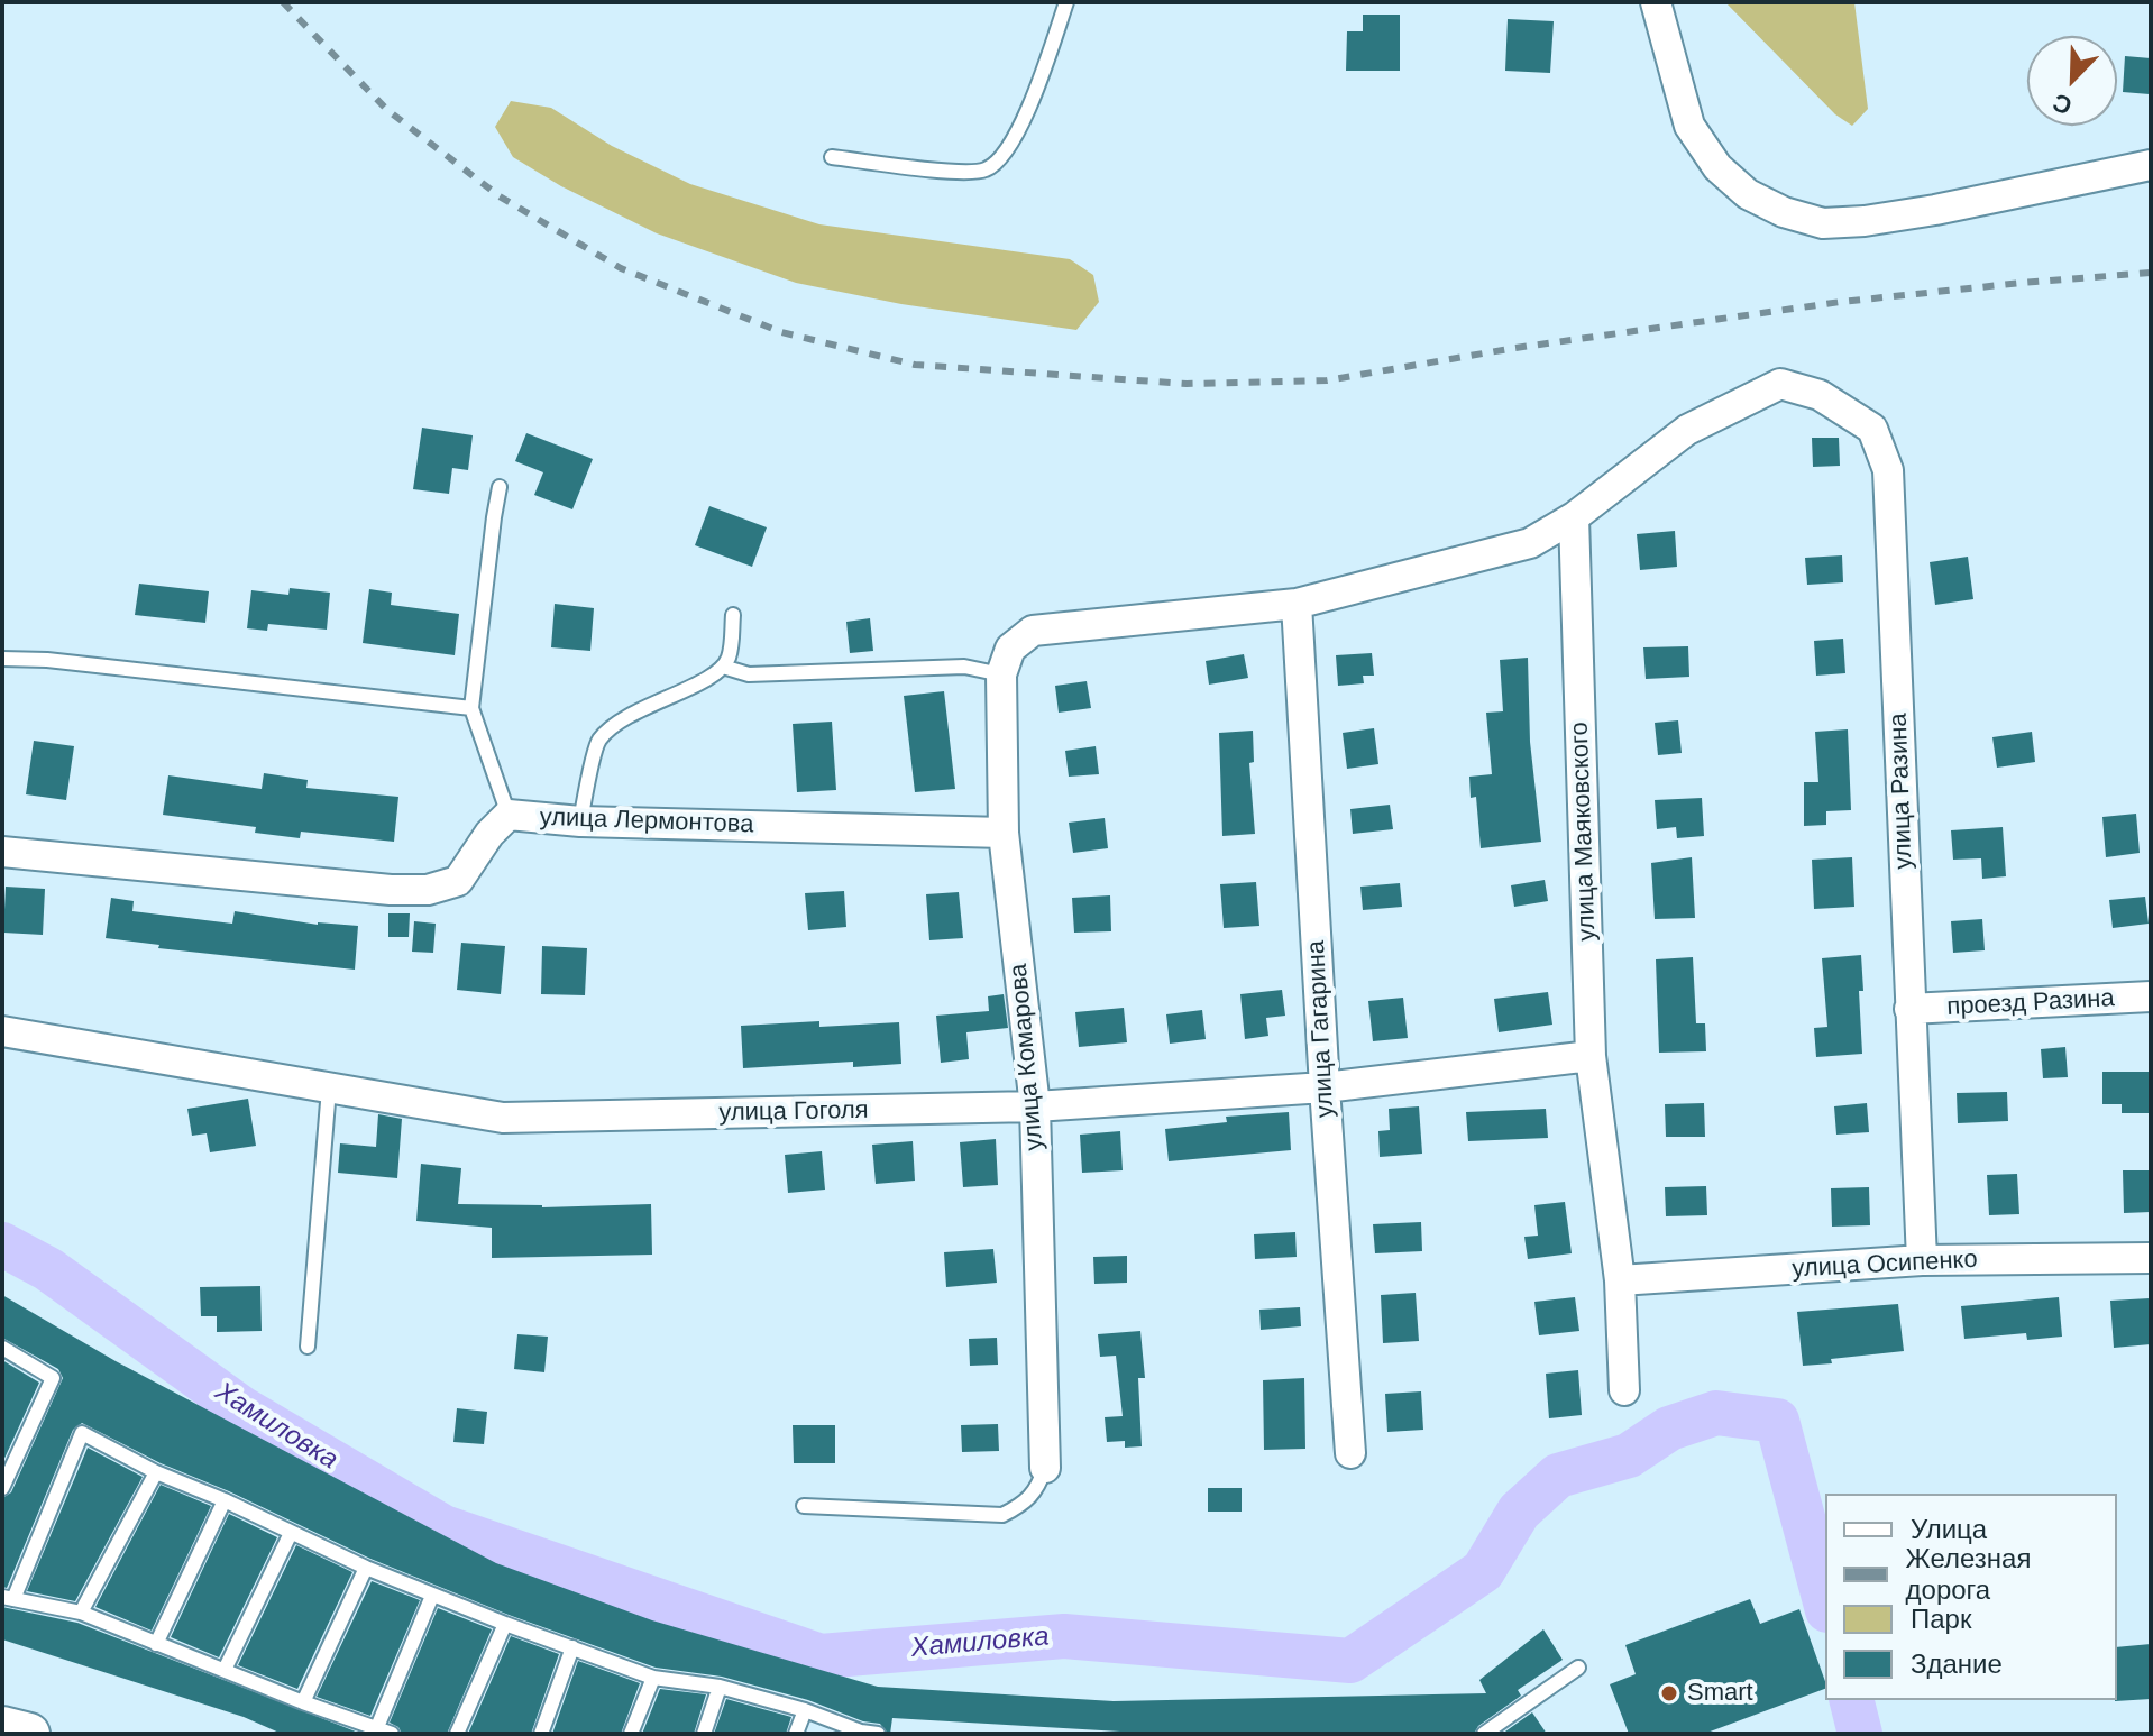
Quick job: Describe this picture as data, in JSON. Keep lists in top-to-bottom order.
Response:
{
  "streets": {
    "street": [
      "улица Разина",
      "улица Лермонтова",
      "улица Маяковского",
      "проезд Разина",
      "улица Гагарина",
      "улица Комарова",
      "улица Гоголя",
      "улица Осипенко"
    ]
  },
  "crossings": [
    ["улица Разина", "улица Маяковского"],
    ["улица Разина", "проезд Разина"],
    ["улица Разина", "улица Осипенко"],
    ["улица Лермонтова", "улица Комарова"],
    ["улица Маяковского", "улица Гоголя"],
    ["улица Маяковского", "улица Осипенко"],
    ["улица Гагарина", "улица Гоголя"],
    ["улица Комарова", "улица Гоголя"]
  ],
  "water": ["Хамиловка"],
  "places": ["Smart"],
  "legend": [
    "Улица",
    "Железная дорога",
    "Парк",
    "Здание"
  ],
  "north": "bottom left"
}
